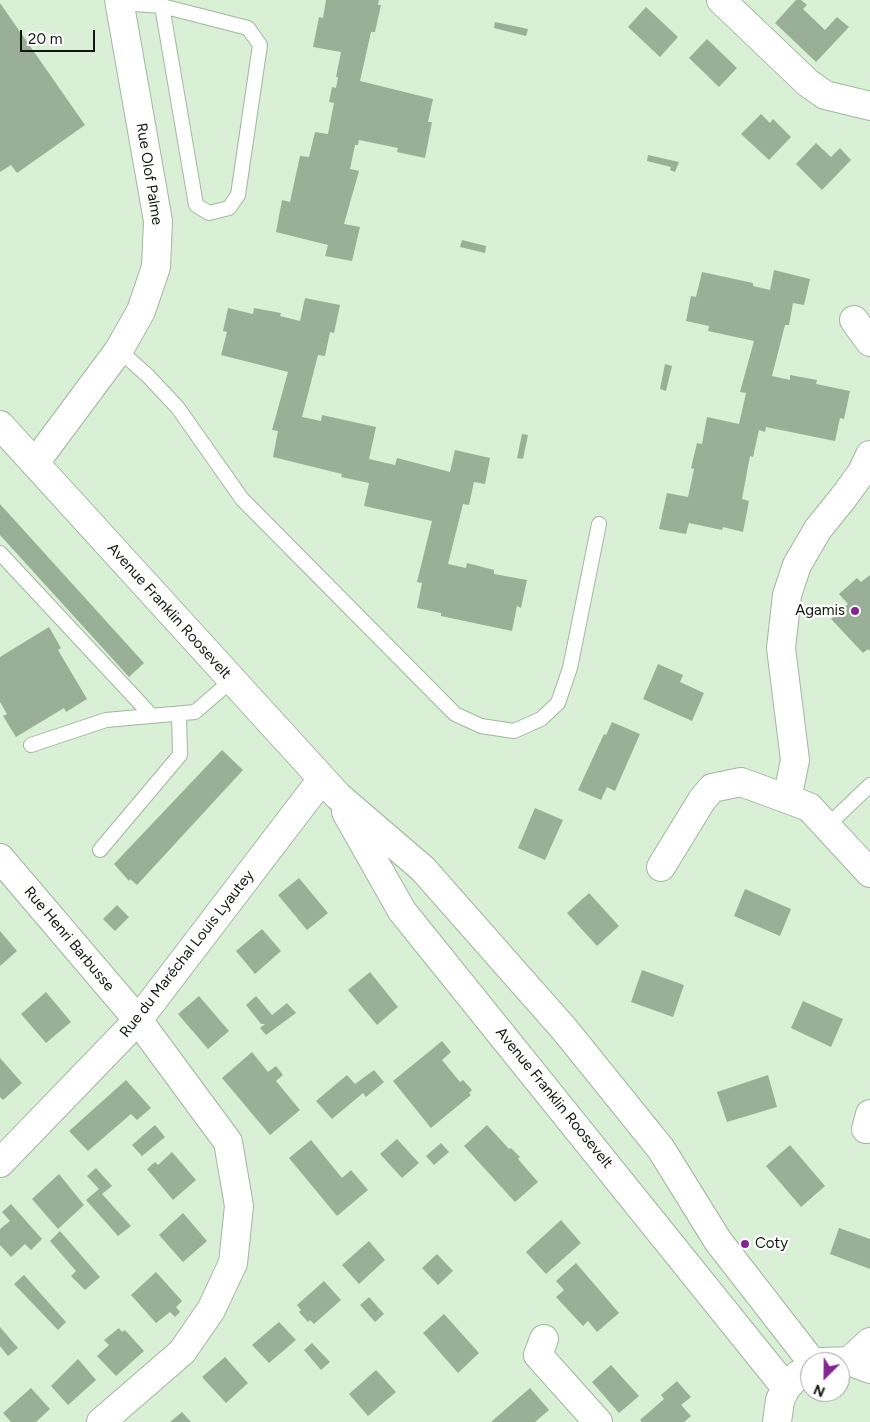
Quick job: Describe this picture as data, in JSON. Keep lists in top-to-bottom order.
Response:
{
  "streets": {
    "street": [
      "Rue Olof Palme",
      "Avenue Franklin Roosevelt",
      "Rue Henri Barbusse",
      "Rue du Maréchal Louis Lyautey"
    ]
  },
  "crossings": [
    ["Rue Olof Palme", "Avenue Franklin Roosevelt"],
    ["Avenue Franklin Roosevelt", "Rue du Maréchal Louis Lyautey"],
    ["Rue Henri Barbusse", "Rue du Maréchal Louis Lyautey"]
  ],
  "places": ["Agamis", "Coty"],
  "scale_bar": "20 m",
  "north": "bottom left"
}
